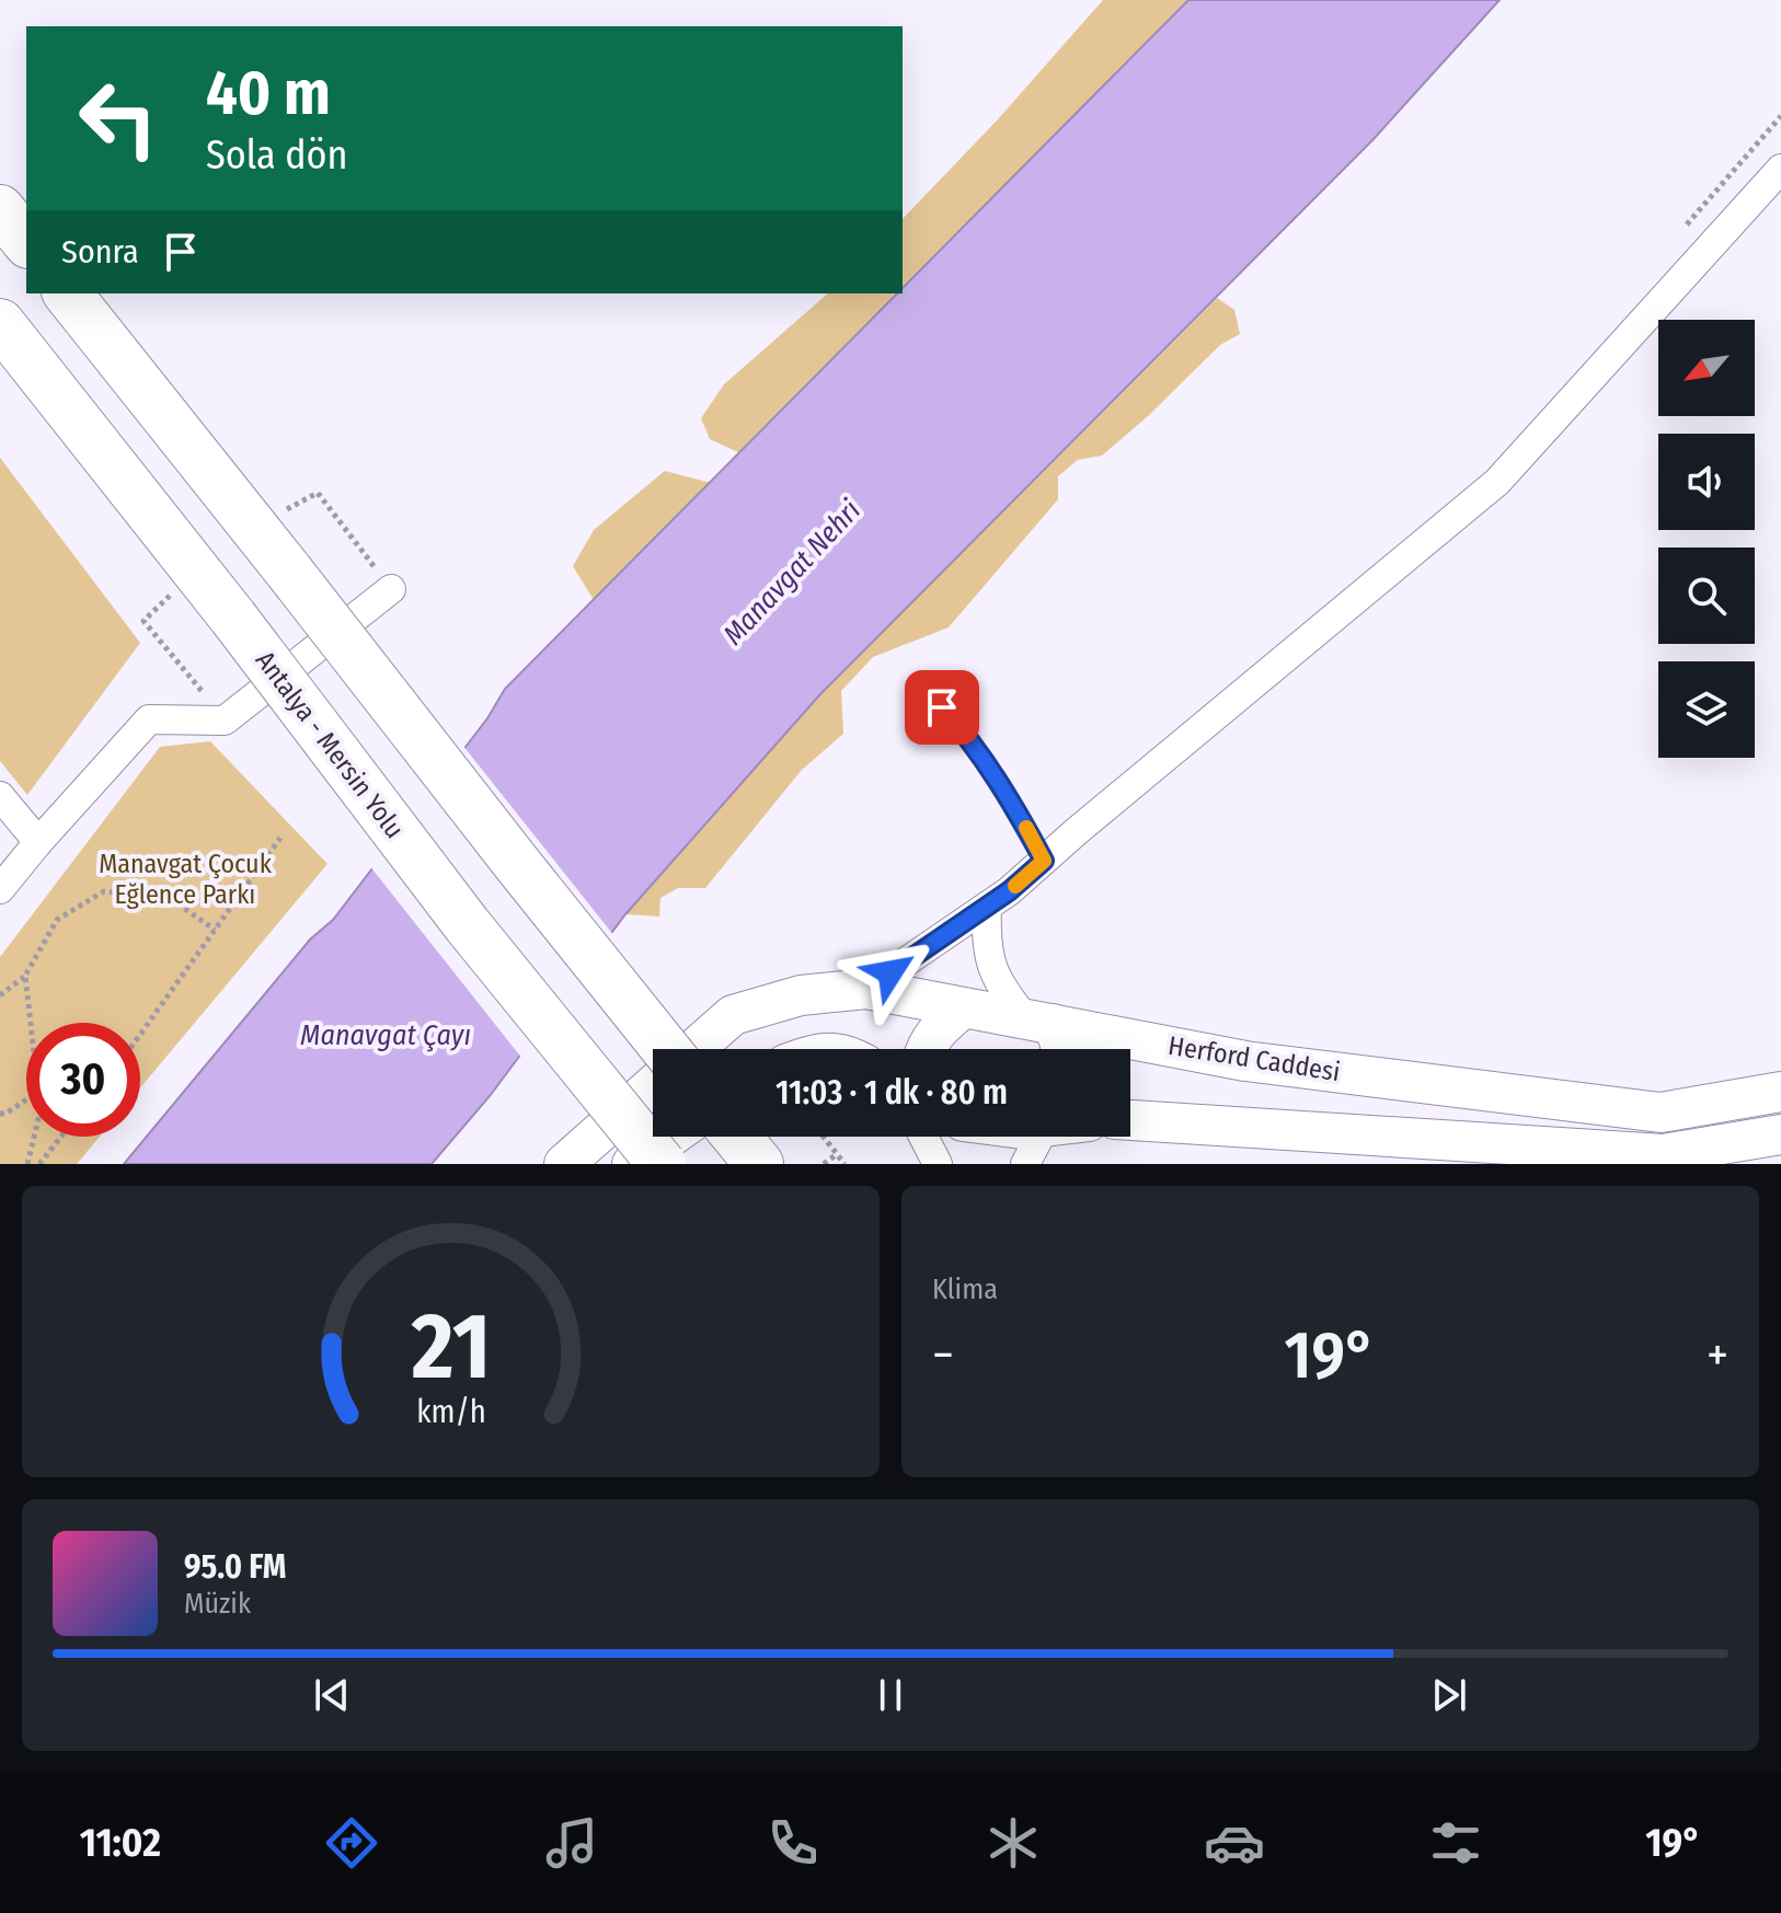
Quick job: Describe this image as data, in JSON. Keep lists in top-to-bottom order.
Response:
{
  "streets": {
    "highway": ["Antalya - Mersin Yolu"],
    "main road": ["Herford Caddesi"]
  },
  "water": ["Manavgat Nehri", "Manavgat Çayı"],
  "parks": ["Manavgat Çocuk Eğlence Parkı"],
  "north": "bottom left",
  "page": {
    "turn": ["40 m", "Sola dön"],
    "then": "Sonra",
    "limit": "30",
    "trip": "11:03 · 1 dk · 80 m",
    "tile": "Klima",
    "heat": ["−", "19°", "+"],
    "song": ["95.0 FM", "Müzik"],
    "tabs": ["11:02", "19°"],
    "gauge": ["21", "km/h"]
  }
}
